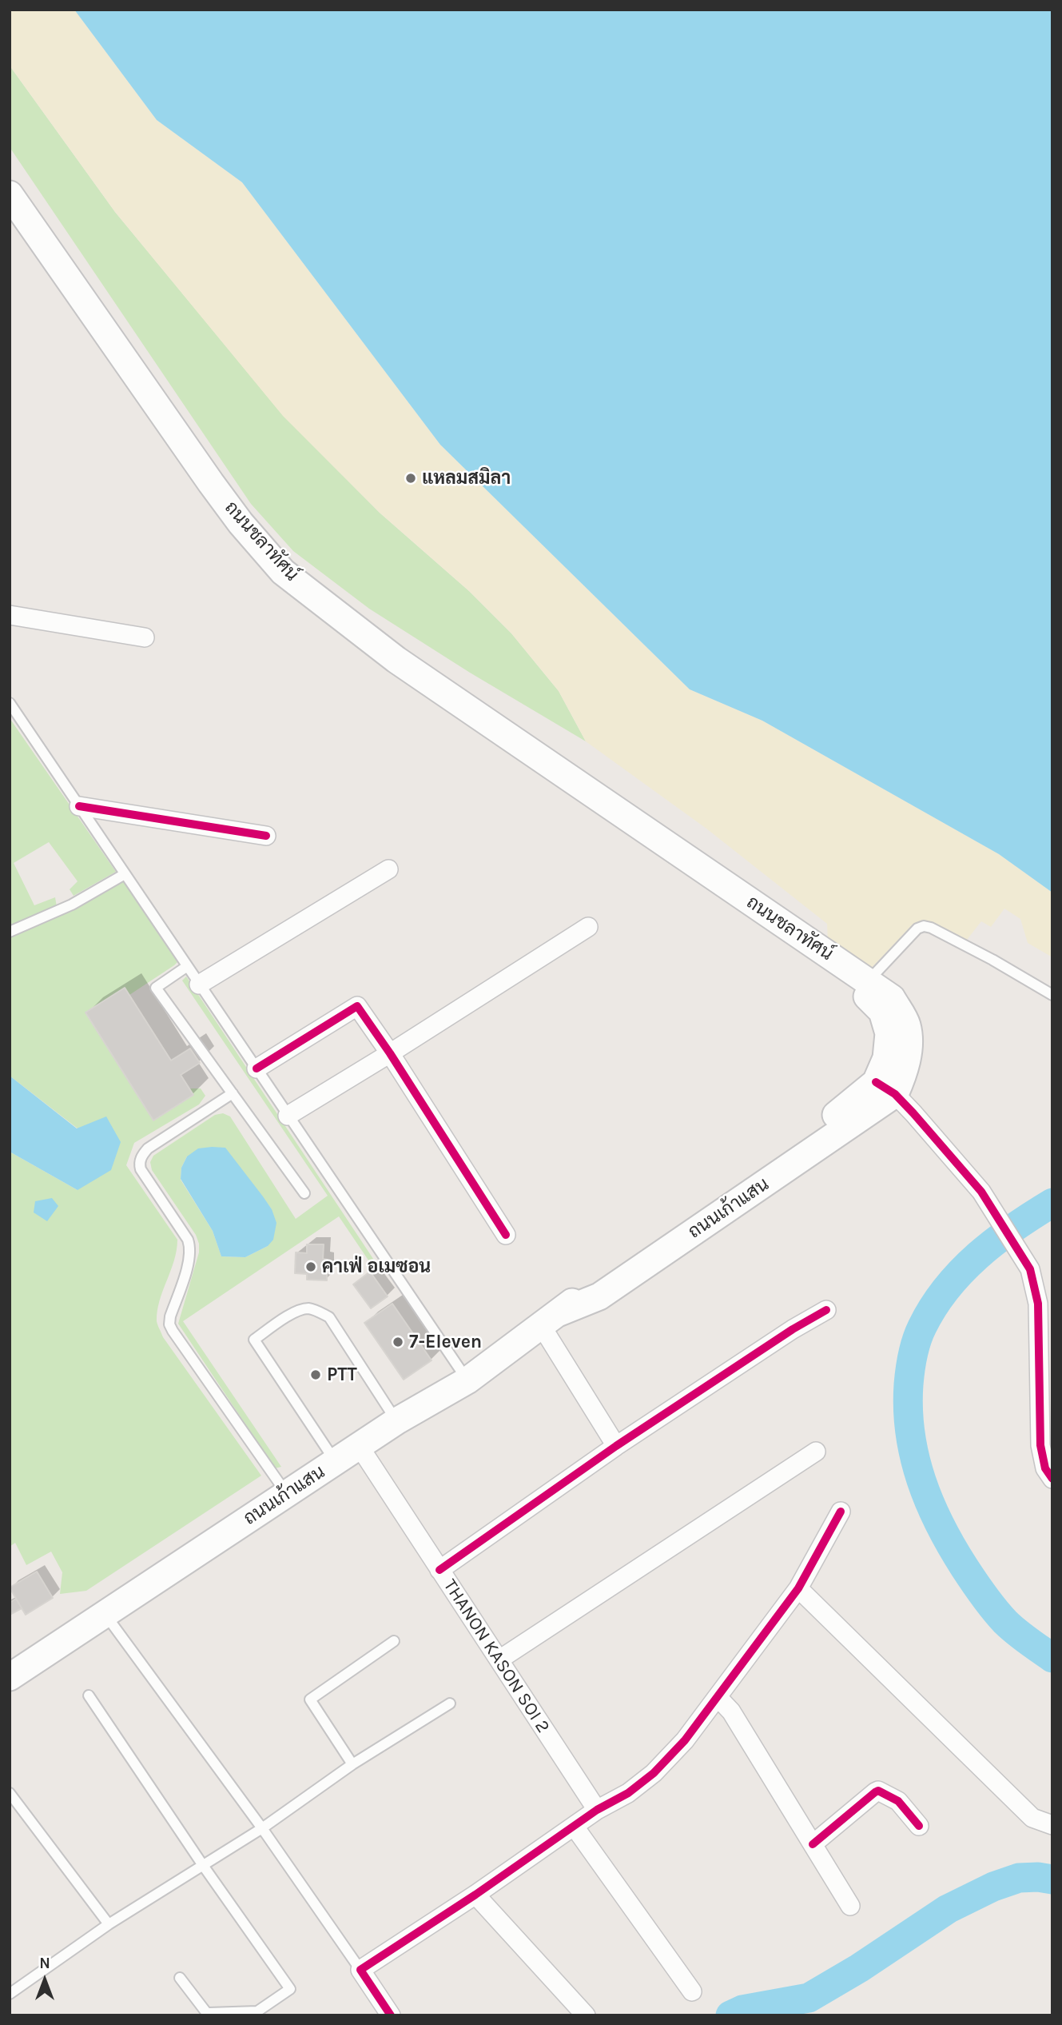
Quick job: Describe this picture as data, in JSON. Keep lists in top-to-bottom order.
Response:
{
  "streets": {
    "main road": ["ถนนชลาทัศน์", "ถนนเก้าแสน"],
    "street": ["THANON KASON SOI 2"]
  },
  "crossings": [
    ["ถนนชลาทัศน์", "ถนนเก้าแสน"],
    ["ถนนเก้าแสน", "THANON KASON SOI 2"]
  ],
  "places": [
    "แหลมสมิลา",
    "คาเฟ่ อเมซอน",
    "7-Eleven",
    "PTT"
  ],
  "north": "top"
}
